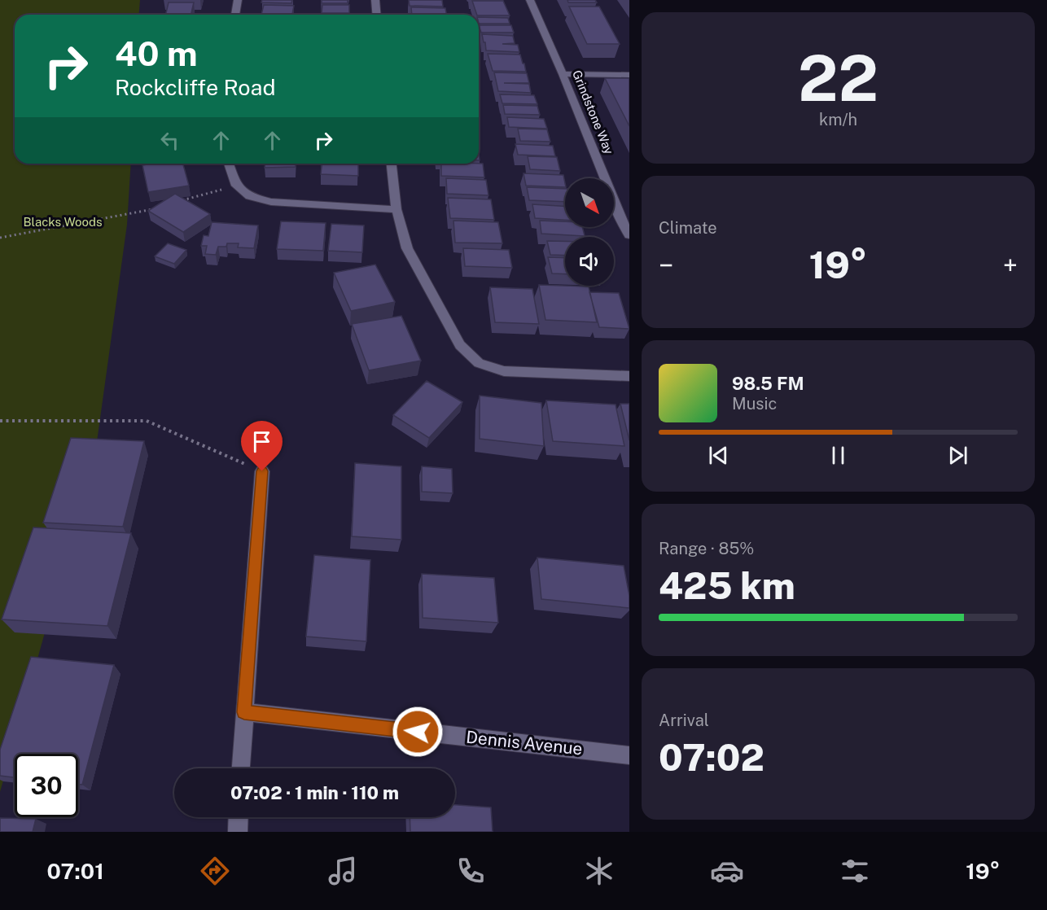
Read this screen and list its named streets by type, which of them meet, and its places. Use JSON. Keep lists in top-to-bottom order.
{
  "streets": {
    "street": ["Grindstone Way", "Dennis Avenue"]
  },
  "parks": ["Blacks Woods"],
  "north": "bottom right",
  "page": {
    "tile": [
      ["22", "km/h"],
      "Climate",
      ["Range · 85%", "425 km"],
      ["Arrival", "07:02"]
    ],
    "turn": ["40 m", "Rockcliffe Road"],
    "heat": ["−", "19°", "+"],
    "song": ["98.5 FM", "Music"],
    "limit": "30",
    "trip": "07:02 · 1 min · 110 m",
    "tabs": ["07:01", "19°"]
  }
}
